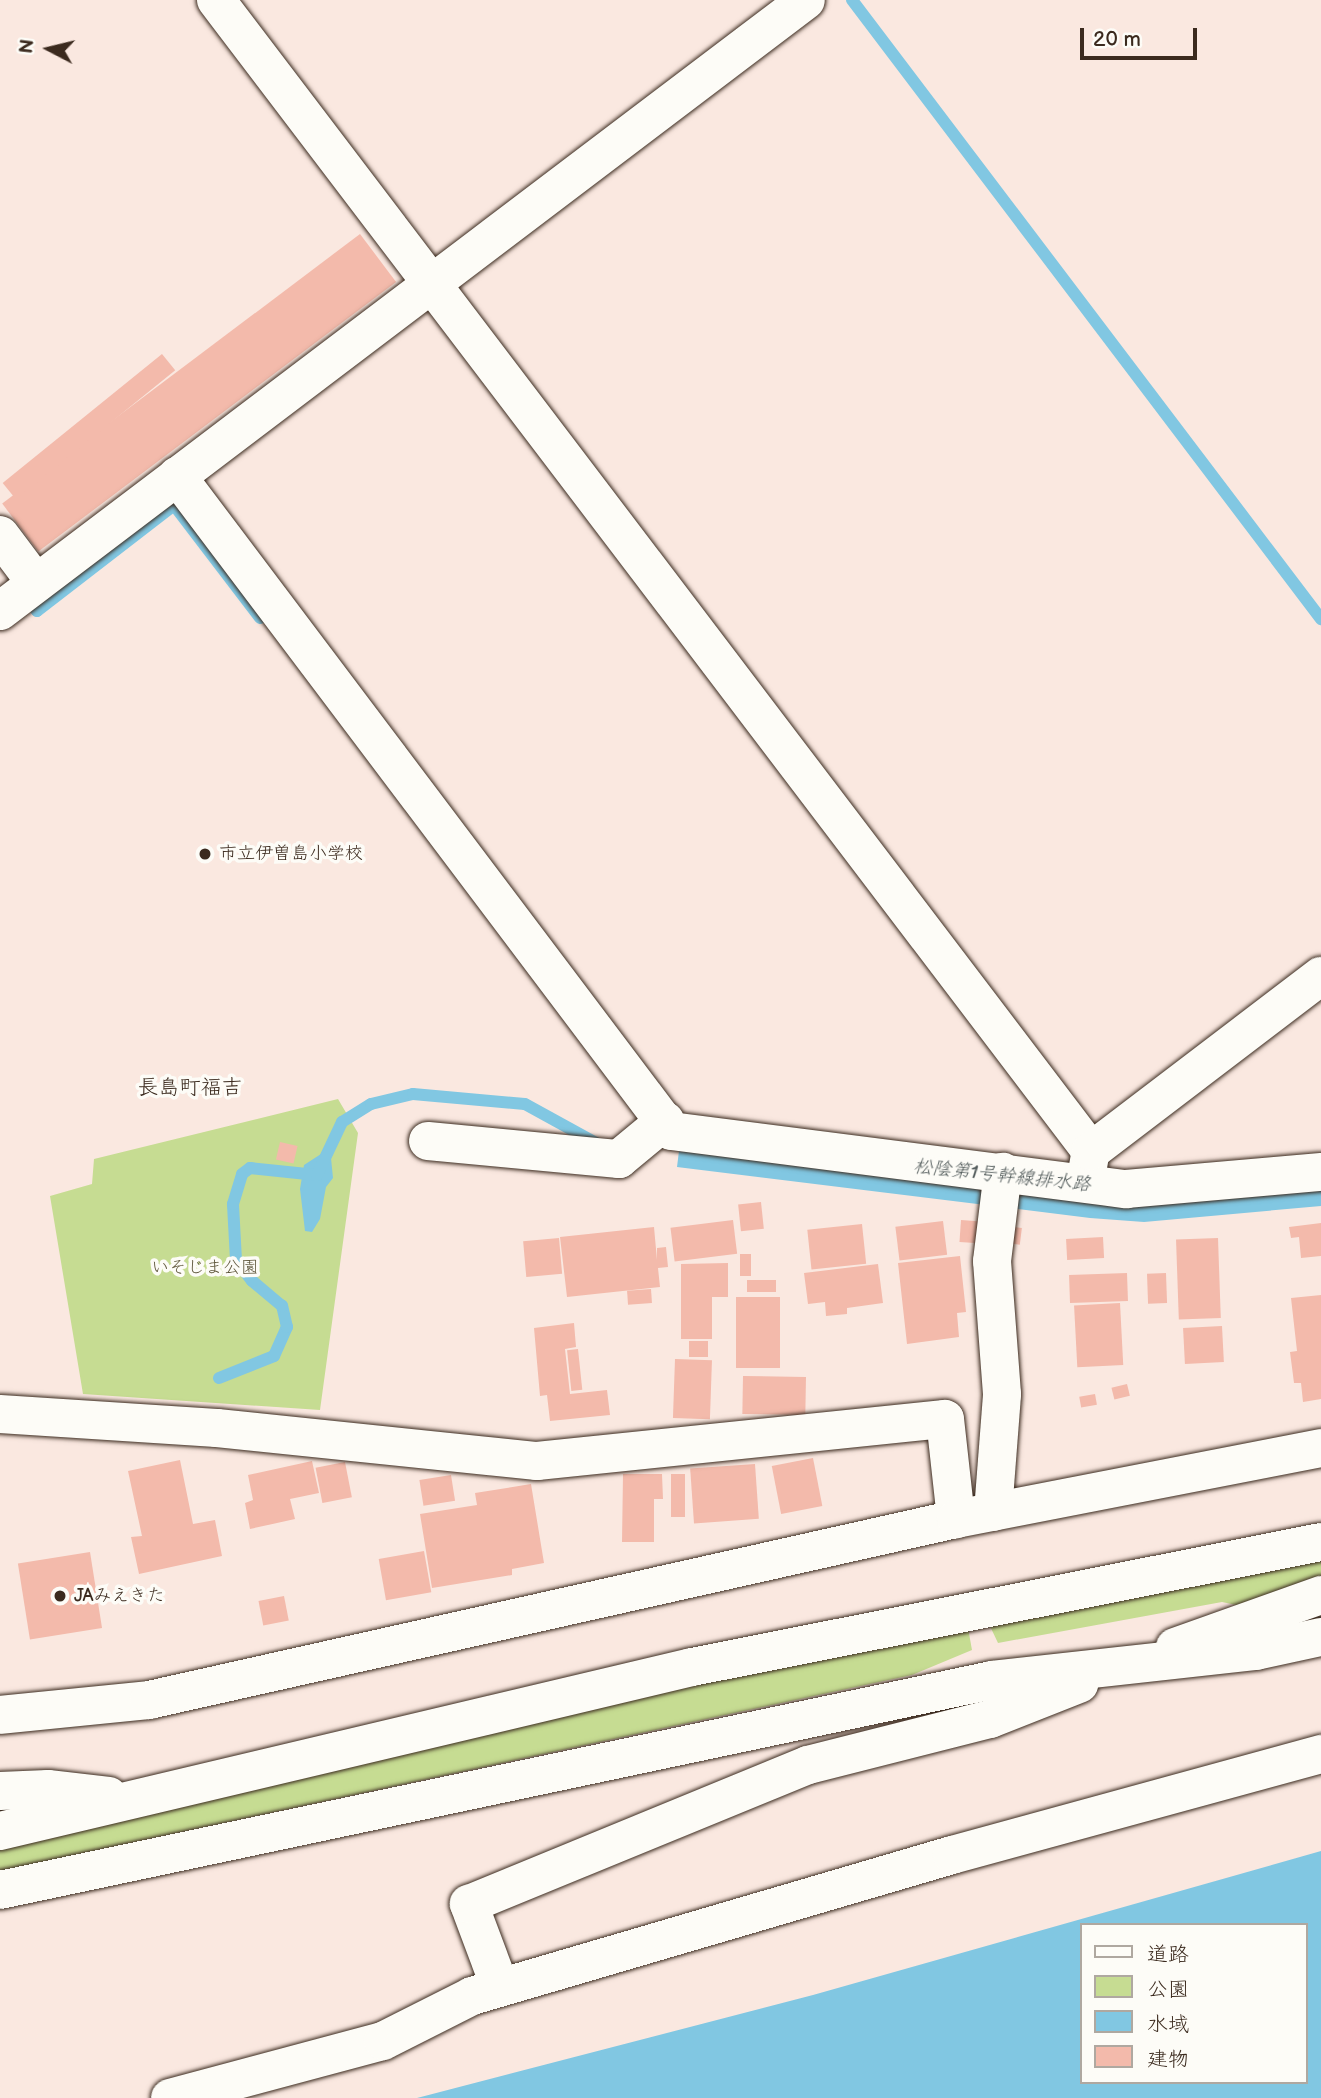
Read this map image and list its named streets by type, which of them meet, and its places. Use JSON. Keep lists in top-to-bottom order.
{
  "districts": ["長島町福吉"],
  "water": ["松陰第1号幹線排水路"],
  "parks": ["いそじま公園"],
  "places": ["市立伊曽島小学校", "JAみえきた"],
  "legend": [
    "道路",
    "公園",
    "水域",
    "建物"
  ],
  "scale_bar": "20 m",
  "north": "left"
}
